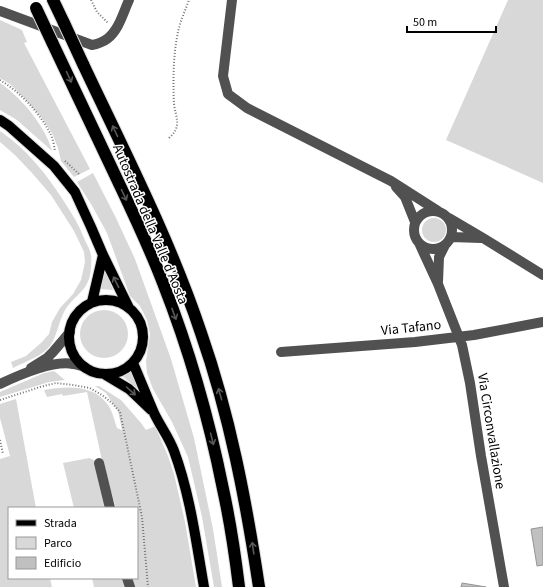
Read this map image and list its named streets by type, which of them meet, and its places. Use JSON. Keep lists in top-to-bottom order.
{
  "streets": {
    "highway": ["Autostrada della Valle d'Aosta"],
    "street": ["Via Tafano", "Via Circonvallazione"]
  },
  "crossings": [
    ["Via Tafano", "Via Circonvallazione"]
  ],
  "legend": ["Strada", "Parco", "Edificio"],
  "scale_bar": "50 m"
}
